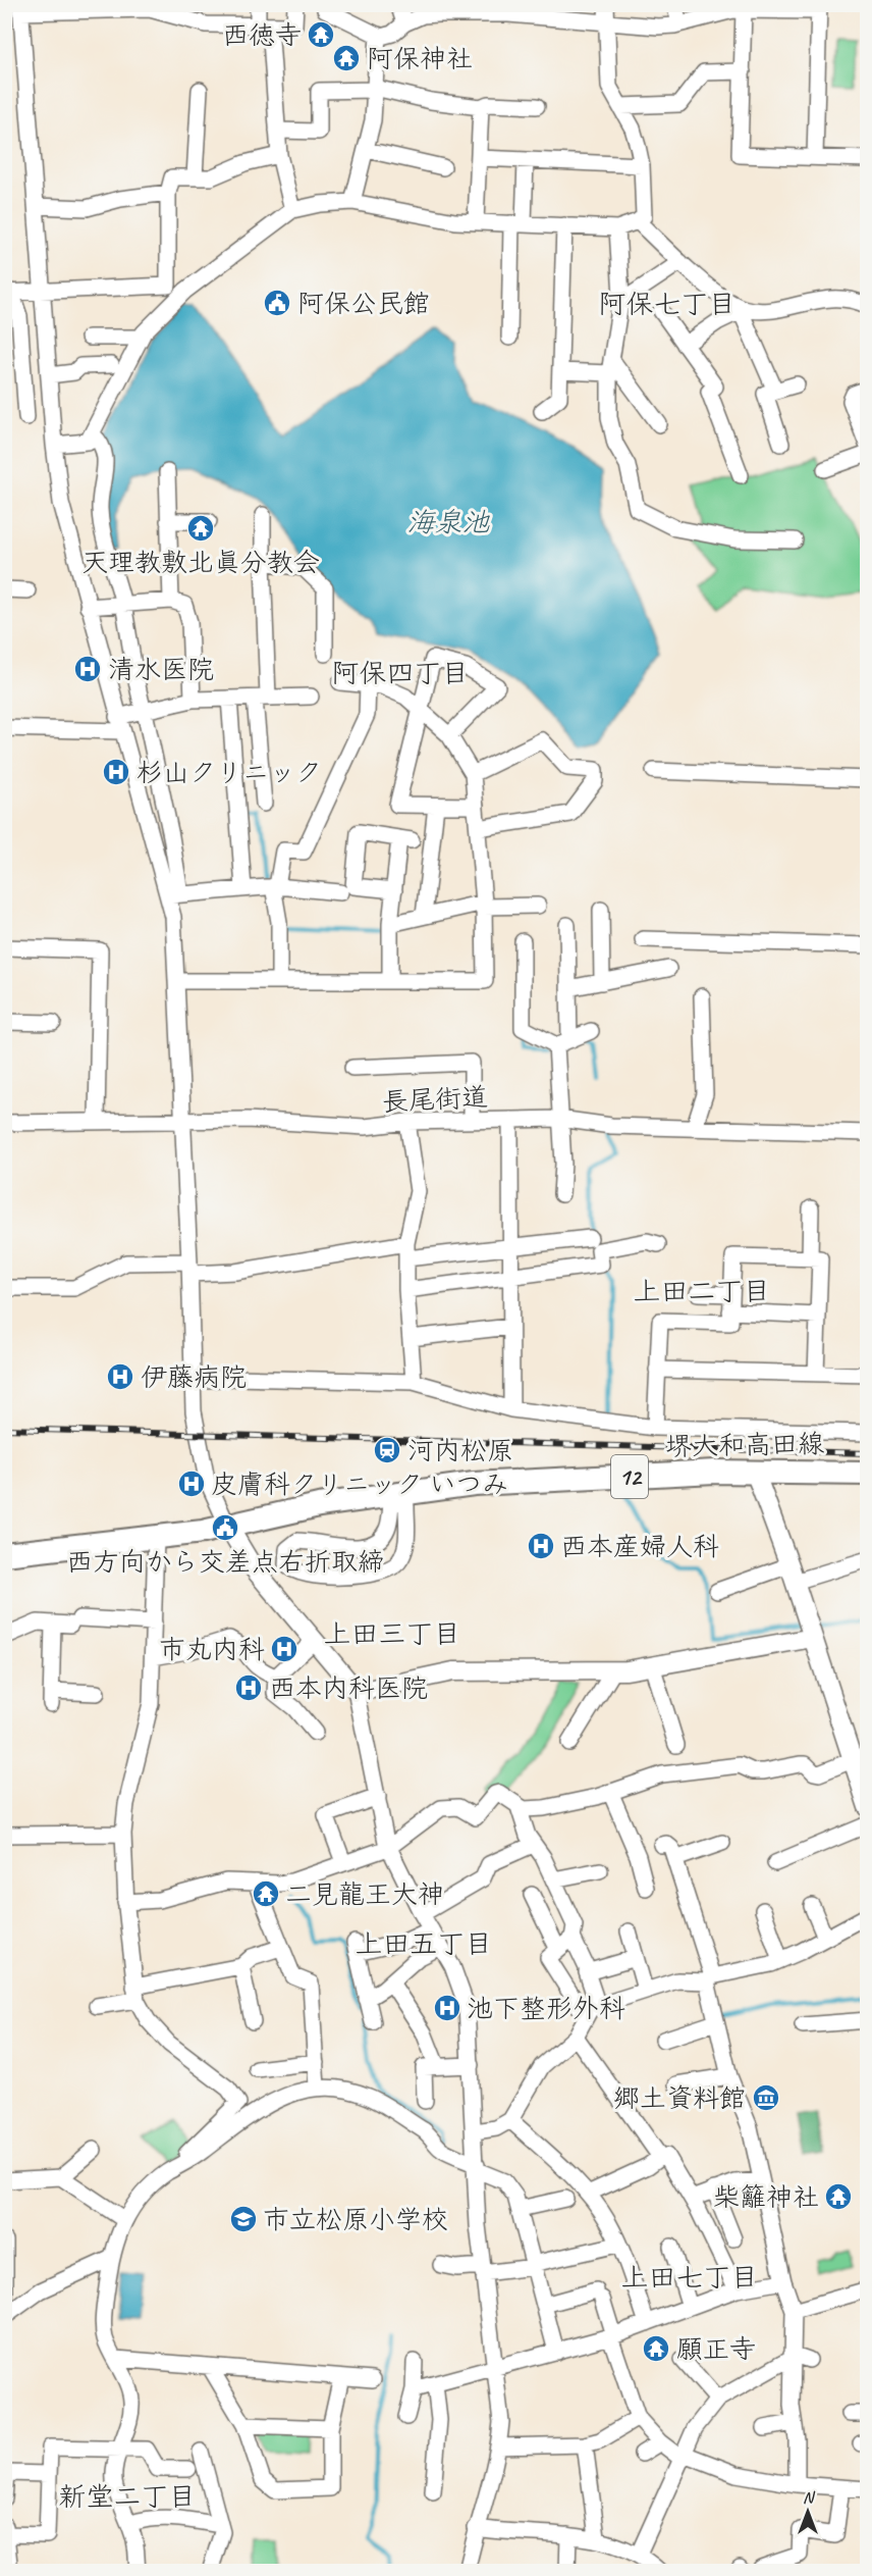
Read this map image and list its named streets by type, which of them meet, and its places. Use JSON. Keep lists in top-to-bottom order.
{
  "streets": {
    "main road": ["堺大和高田線", "12"],
    "street": ["長尾街道"]
  },
  "districts": [
    "阿保七丁目",
    "阿保四丁目",
    "上田二丁目",
    "上田三丁目",
    "上田五丁目",
    "上田七丁目",
    "新堂二丁目"
  ],
  "water": ["海泉池"],
  "places": {
    "temple": [
      "西徳寺",
      "阿保神社",
      "天理教敷北眞分教会",
      "二見龍王大神",
      "柴籬神社",
      "願正寺"
    ],
    "public building": ["阿保公民館", "西方向から交差点右折取締"],
    "hospital": [
      "清水医院",
      "杉山クリニック",
      "伊藤病院",
      "皮膚科クリニック いつみ",
      "西本産婦人科",
      "市丸内科",
      "西本内科医院",
      "池下整形外科"
    ],
    "station": ["河内松原"],
    "museum": ["郷土資料館"],
    "school or university": ["市立松原小学校"]
  },
  "north": "top"
}
